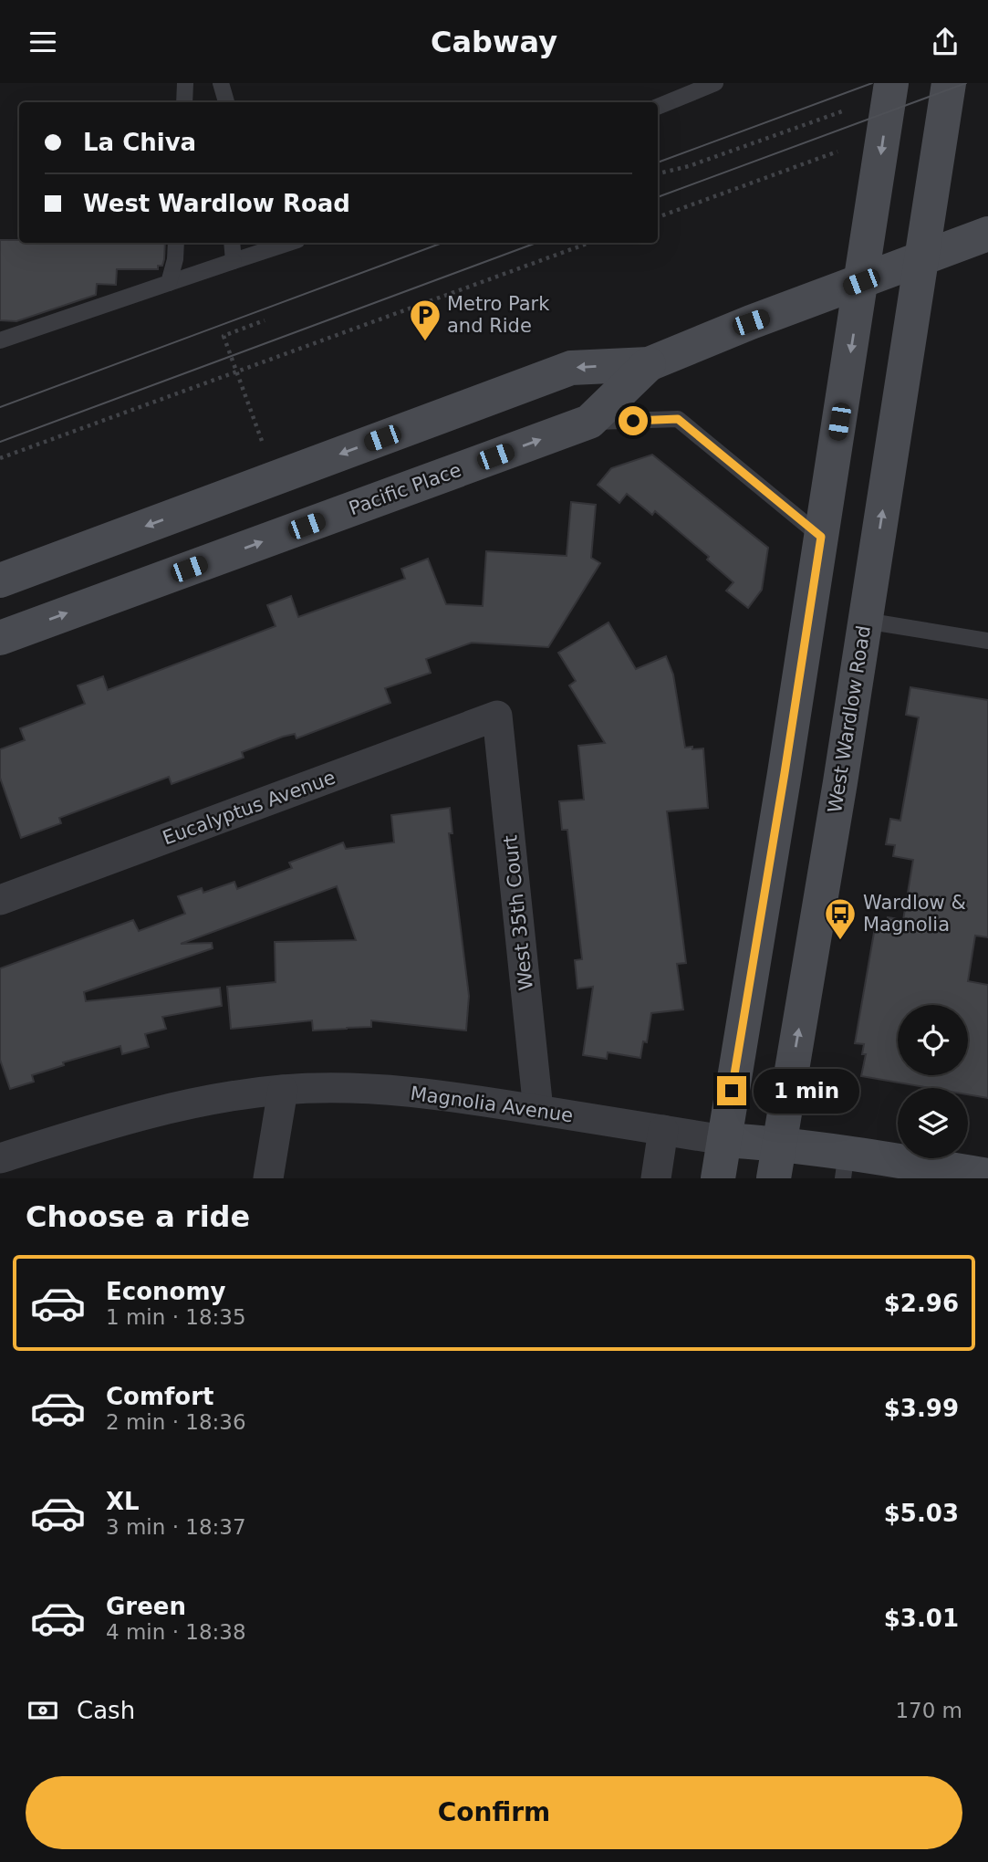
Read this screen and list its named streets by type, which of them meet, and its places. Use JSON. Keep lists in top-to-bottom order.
{
  "streets": {
    "main road": ["Pacific Place", "West Wardlow Road", "Magnolia Avenue"],
    "street": ["Eucalyptus Avenue", "West 35th Court"]
  },
  "crossings": [
    ["Pacific Place", "West Wardlow Road"],
    ["West Wardlow Road", "Magnolia Avenue"],
    ["Eucalyptus Avenue", "West 35th Court"],
    ["West 35th Court", "Magnolia Avenue"]
  ],
  "places": {
    "parking": ["Metro Park and Ride"],
    "bus stop": ["Wardlow & Magnolia"]
  },
  "page": {
    "header": "Cabway",
    "banner": ["La Chiva", "West Wardlow Road"],
    "bubble": "1 min",
    "heading": "Choose a ride",
    "list": [
      {
        "name": "Economy",
        "note": "1 min · 18:35",
        "value": "$2.96"
      },
      {
        "name": "Comfort",
        "note": "2 min · 18:36",
        "value": "$3.99"
      },
      {
        "name": "XL",
        "note": "3 min · 18:37",
        "value": "$5.03"
      },
      {
        "name": "Green",
        "note": "4 min · 18:38",
        "value": "$3.01"
      }
    ],
    "pay": ["Cash", "170 m"],
    "buttons": "Confirm"
  }
}
